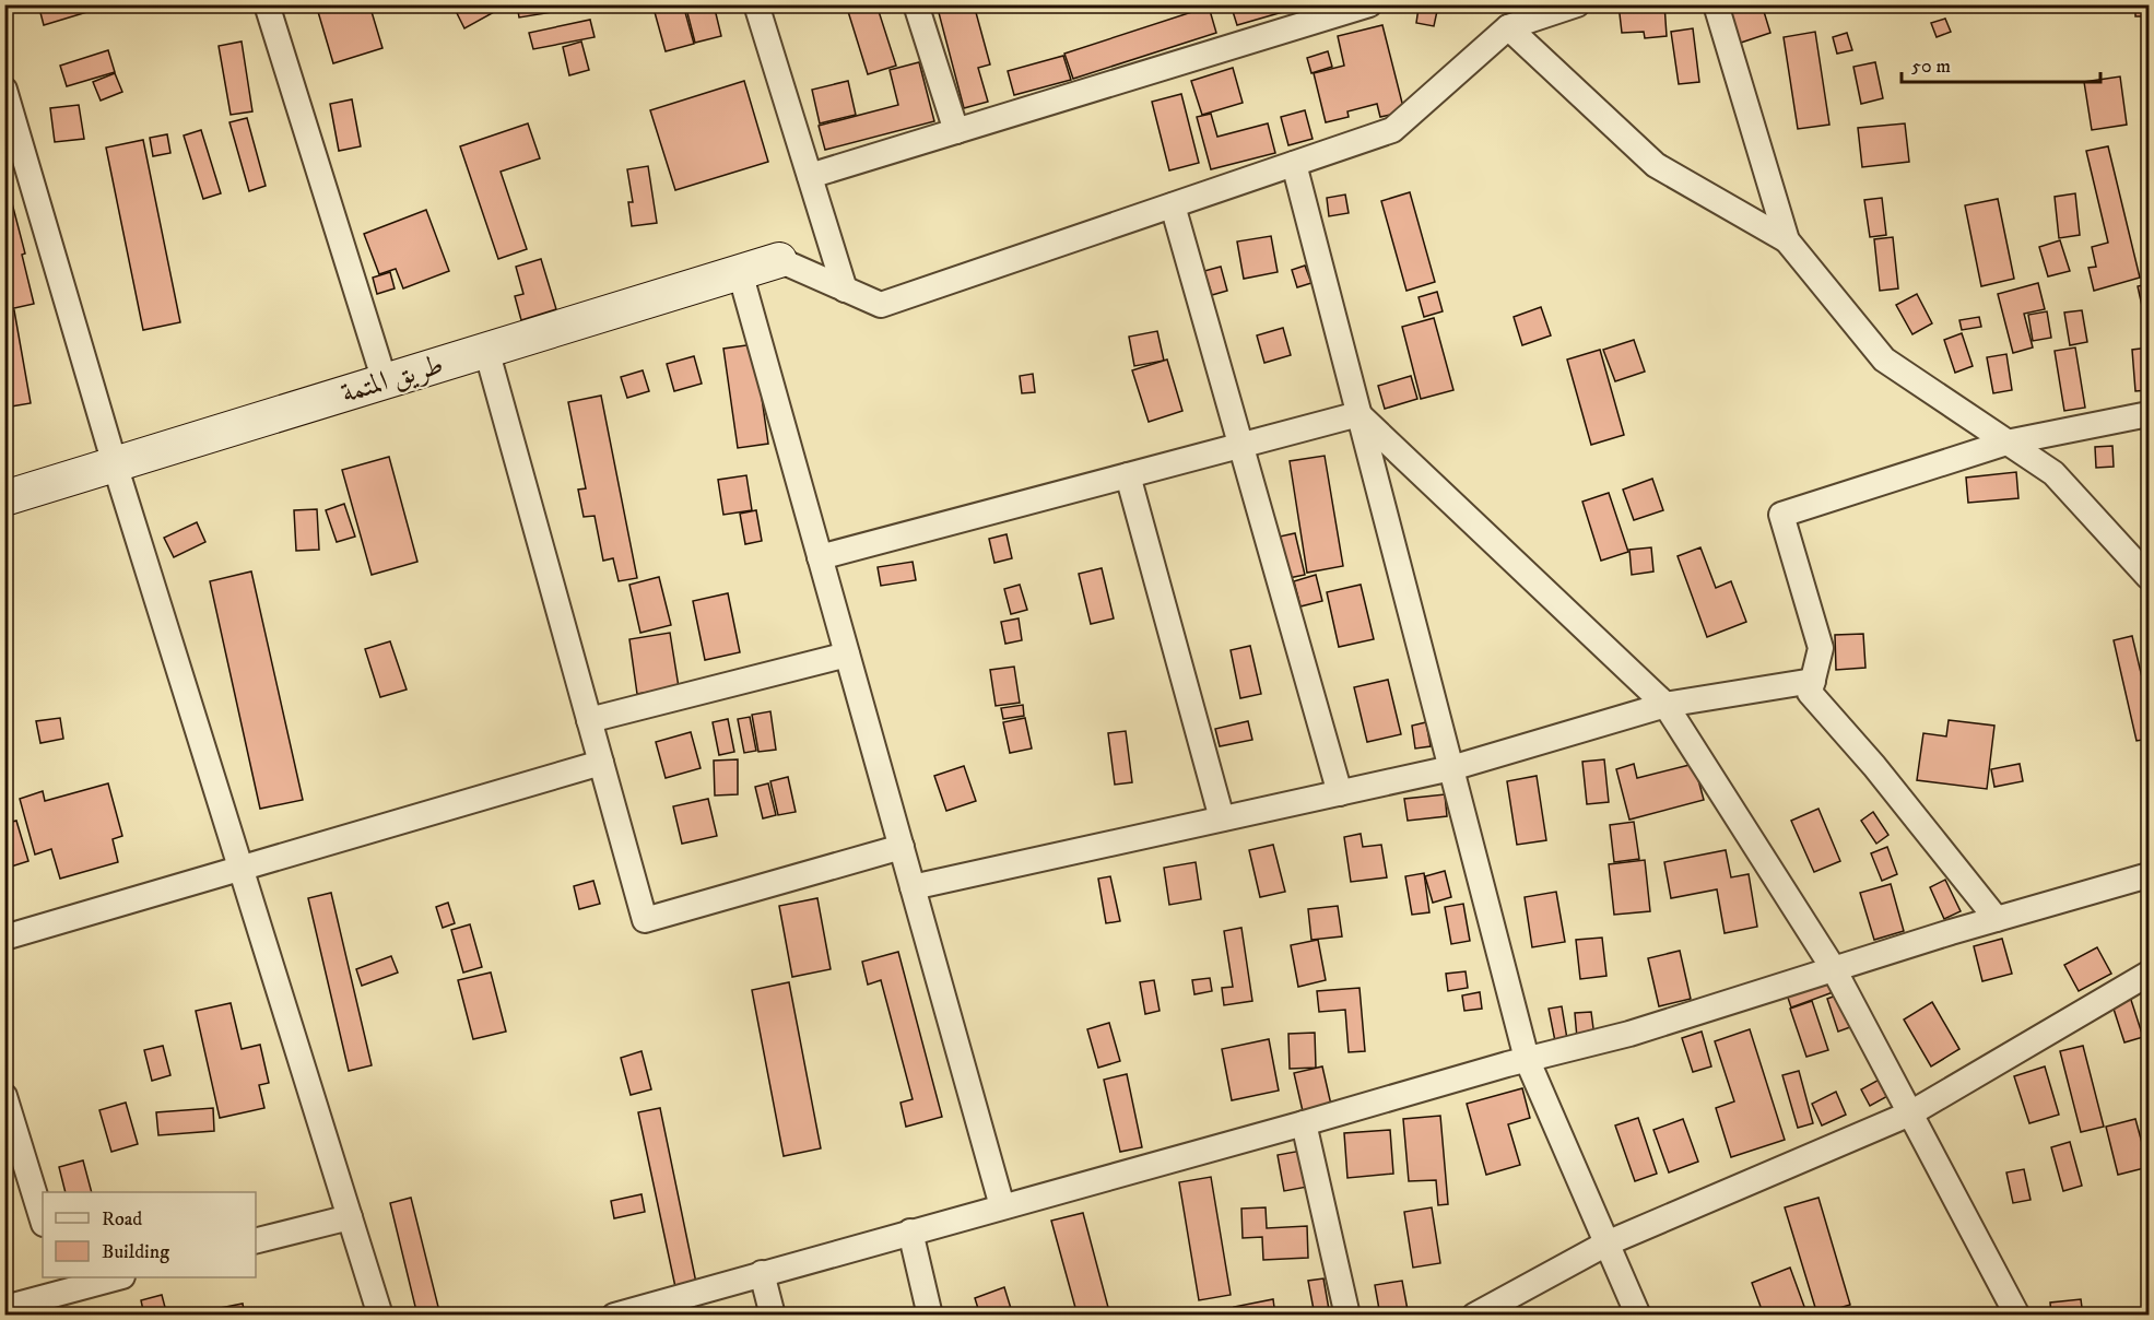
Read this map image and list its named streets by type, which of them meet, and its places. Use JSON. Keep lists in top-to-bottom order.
{
  "streets": {
    "street": ["طريق المتمة"]
  },
  "legend": ["Road", "Building"],
  "scale_bar": "50 m"
}
